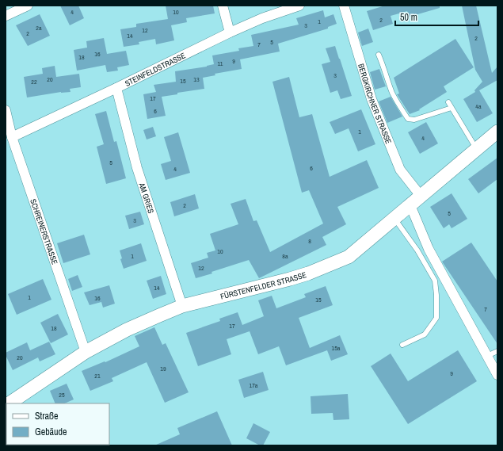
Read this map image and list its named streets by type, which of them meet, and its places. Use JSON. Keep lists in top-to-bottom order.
{
  "streets": {
    "street": [
      "STEINFELDSTRASSE",
      "BERGKIRCHNER STRASSE",
      "AM GRIES",
      "SCHREINERSTRASSE",
      "FÜRSTENFELDER STRASSE"
    ]
  },
  "crossings": [
    ["STEINFELDSTRASSE", "AM GRIES"],
    ["STEINFELDSTRASSE", "SCHREINERSTRASSE"],
    ["BERGKIRCHNER STRASSE", "FÜRSTENFELDER STRASSE"],
    ["AM GRIES", "FÜRSTENFELDER STRASSE"],
    ["SCHREINERSTRASSE", "FÜRSTENFELDER STRASSE"]
  ],
  "house_numbers": [
    "4",
    "10",
    "2",
    "1",
    "3",
    "2a",
    "12",
    "2",
    "14",
    "2",
    "5",
    "7",
    "16",
    "18",
    "9",
    "11",
    "3",
    "20",
    "13",
    "15",
    "22",
    "17",
    "4a",
    "6",
    "1",
    "4",
    "5",
    "6",
    "4",
    "2",
    "5",
    "3",
    "8",
    "10",
    "1",
    "8a",
    "12",
    "14",
    "1",
    "16",
    "15",
    "7",
    "17",
    "18",
    "15a",
    "20",
    "19",
    "9",
    "21",
    "17a",
    "25"
  ],
  "legend": ["Straße", "Gebäude"],
  "scale_bar": "50 m"
}
